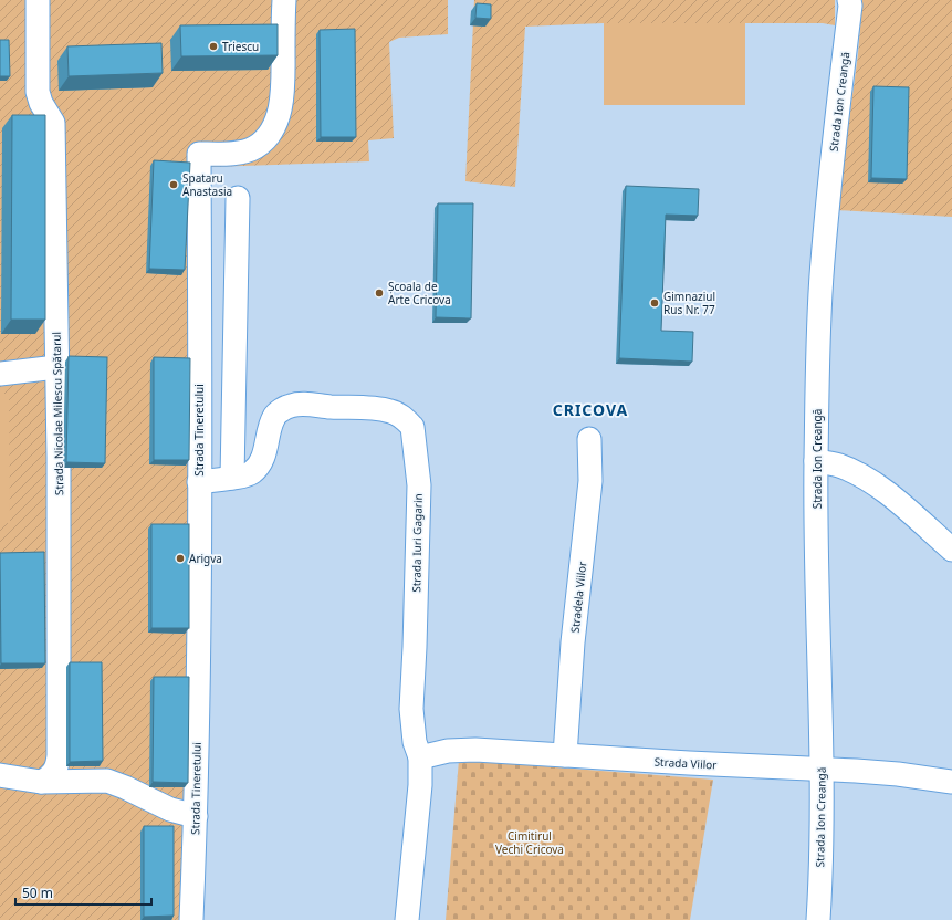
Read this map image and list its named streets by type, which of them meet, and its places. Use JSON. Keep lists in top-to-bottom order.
{
  "streets": {
    "street": [
      "Strada Ion Creangă",
      "Strada Nicolae Milescu Spătarul",
      "Strada Tineretului",
      "Strada Iuri Gagarin",
      "Stradela Viilor",
      "Strada Viilor"
    ]
  },
  "crossings": [
    ["Strada Ion Creangă", "Strada Viilor"],
    ["Strada Tineretului", "Strada Iuri Gagarin"],
    ["Strada Iuri Gagarin", "Strada Viilor"],
    ["Stradela Viilor", "Strada Viilor"]
  ],
  "districts": ["CRICOVA"],
  "parks": ["Cimitirul Vechi Cricova"],
  "places": [
    "Triescu",
    "Spataru Anastasia",
    "Școala de Arte Cricova",
    "Gimnaziul Rus Nr. 77",
    "Arigva"
  ],
  "scale_bar": "50 m"
}
